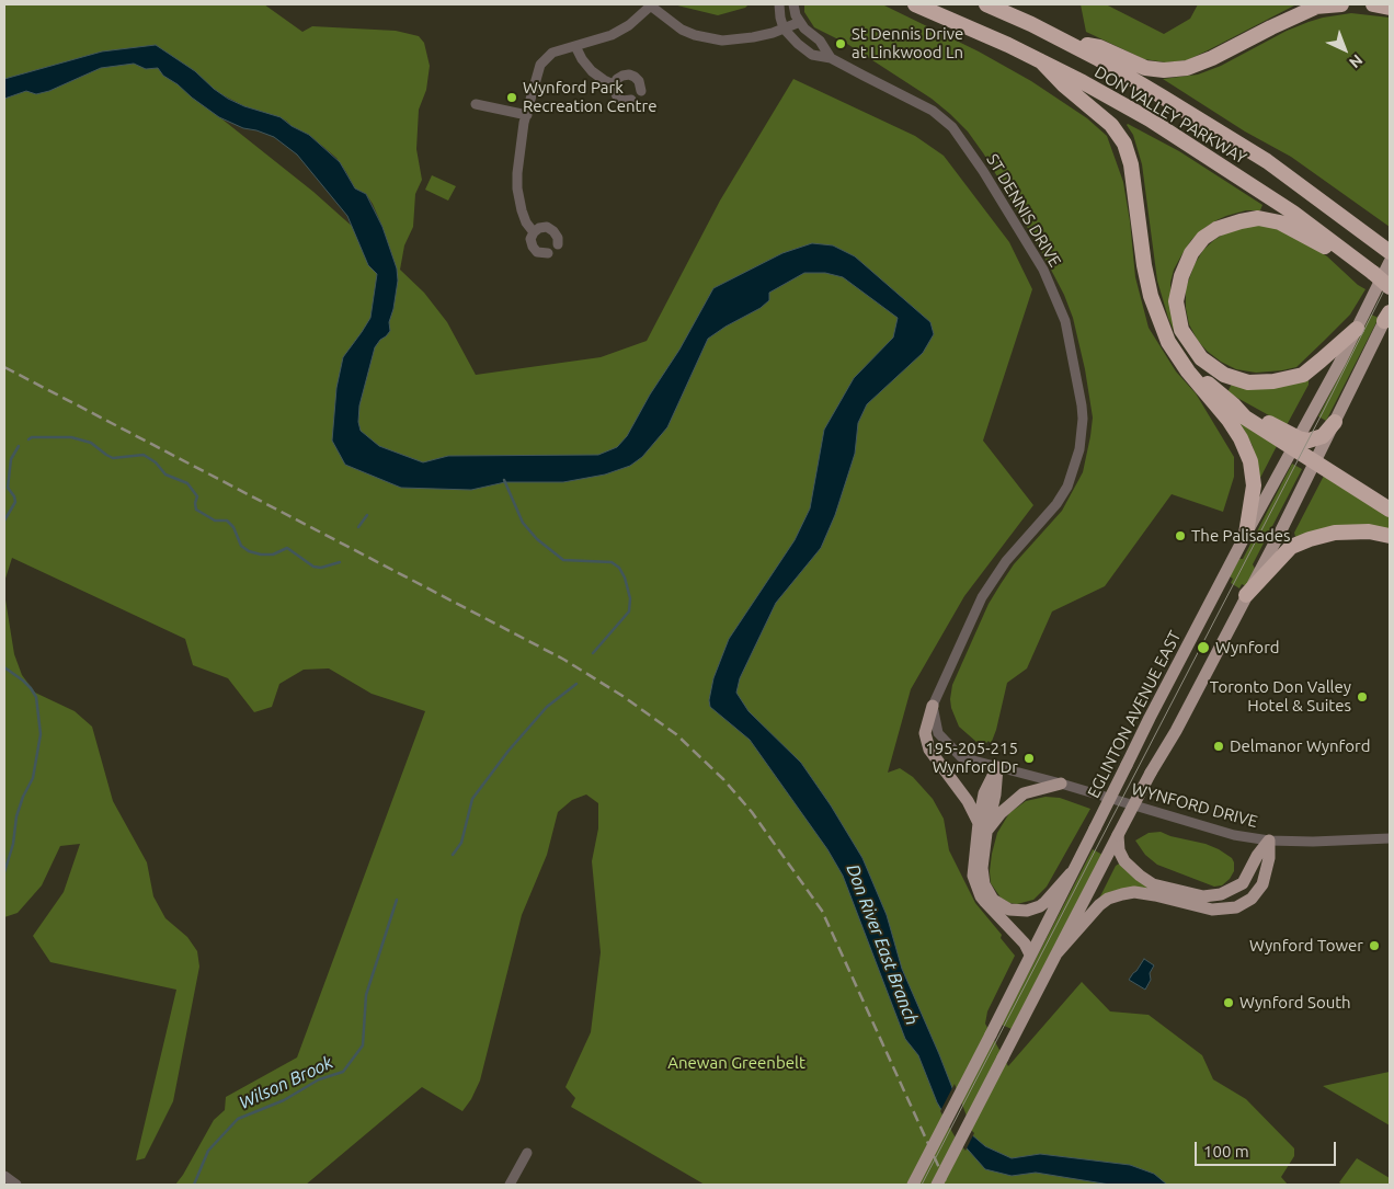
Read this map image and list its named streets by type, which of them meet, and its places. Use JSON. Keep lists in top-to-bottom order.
{
  "streets": {
    "highway": ["DON VALLEY PARKWAY"],
    "main road": ["EGLINTON AVENUE EAST"],
    "street": ["ST DENNIS DRIVE", "WYNFORD DRIVE"]
  },
  "crossings": [
    ["DON VALLEY PARKWAY", "EGLINTON AVENUE EAST"]
  ],
  "water": ["Don River East Branch", "Wilson Brook"],
  "parks": ["Anewan Greenbelt"],
  "places": [
    "St Dennis Drive at Linkwood Ln",
    "Wynford Park Recreation Centre",
    "The Palisades",
    "Wynford",
    "Toronto Don Valley Hotel & Suites",
    "Delmanor Wynford",
    "195-205-215 Wynford Dr",
    "Wynford Tower",
    "Wynford South"
  ],
  "scale_bar": "100 m",
  "north": "bottom right"
}
